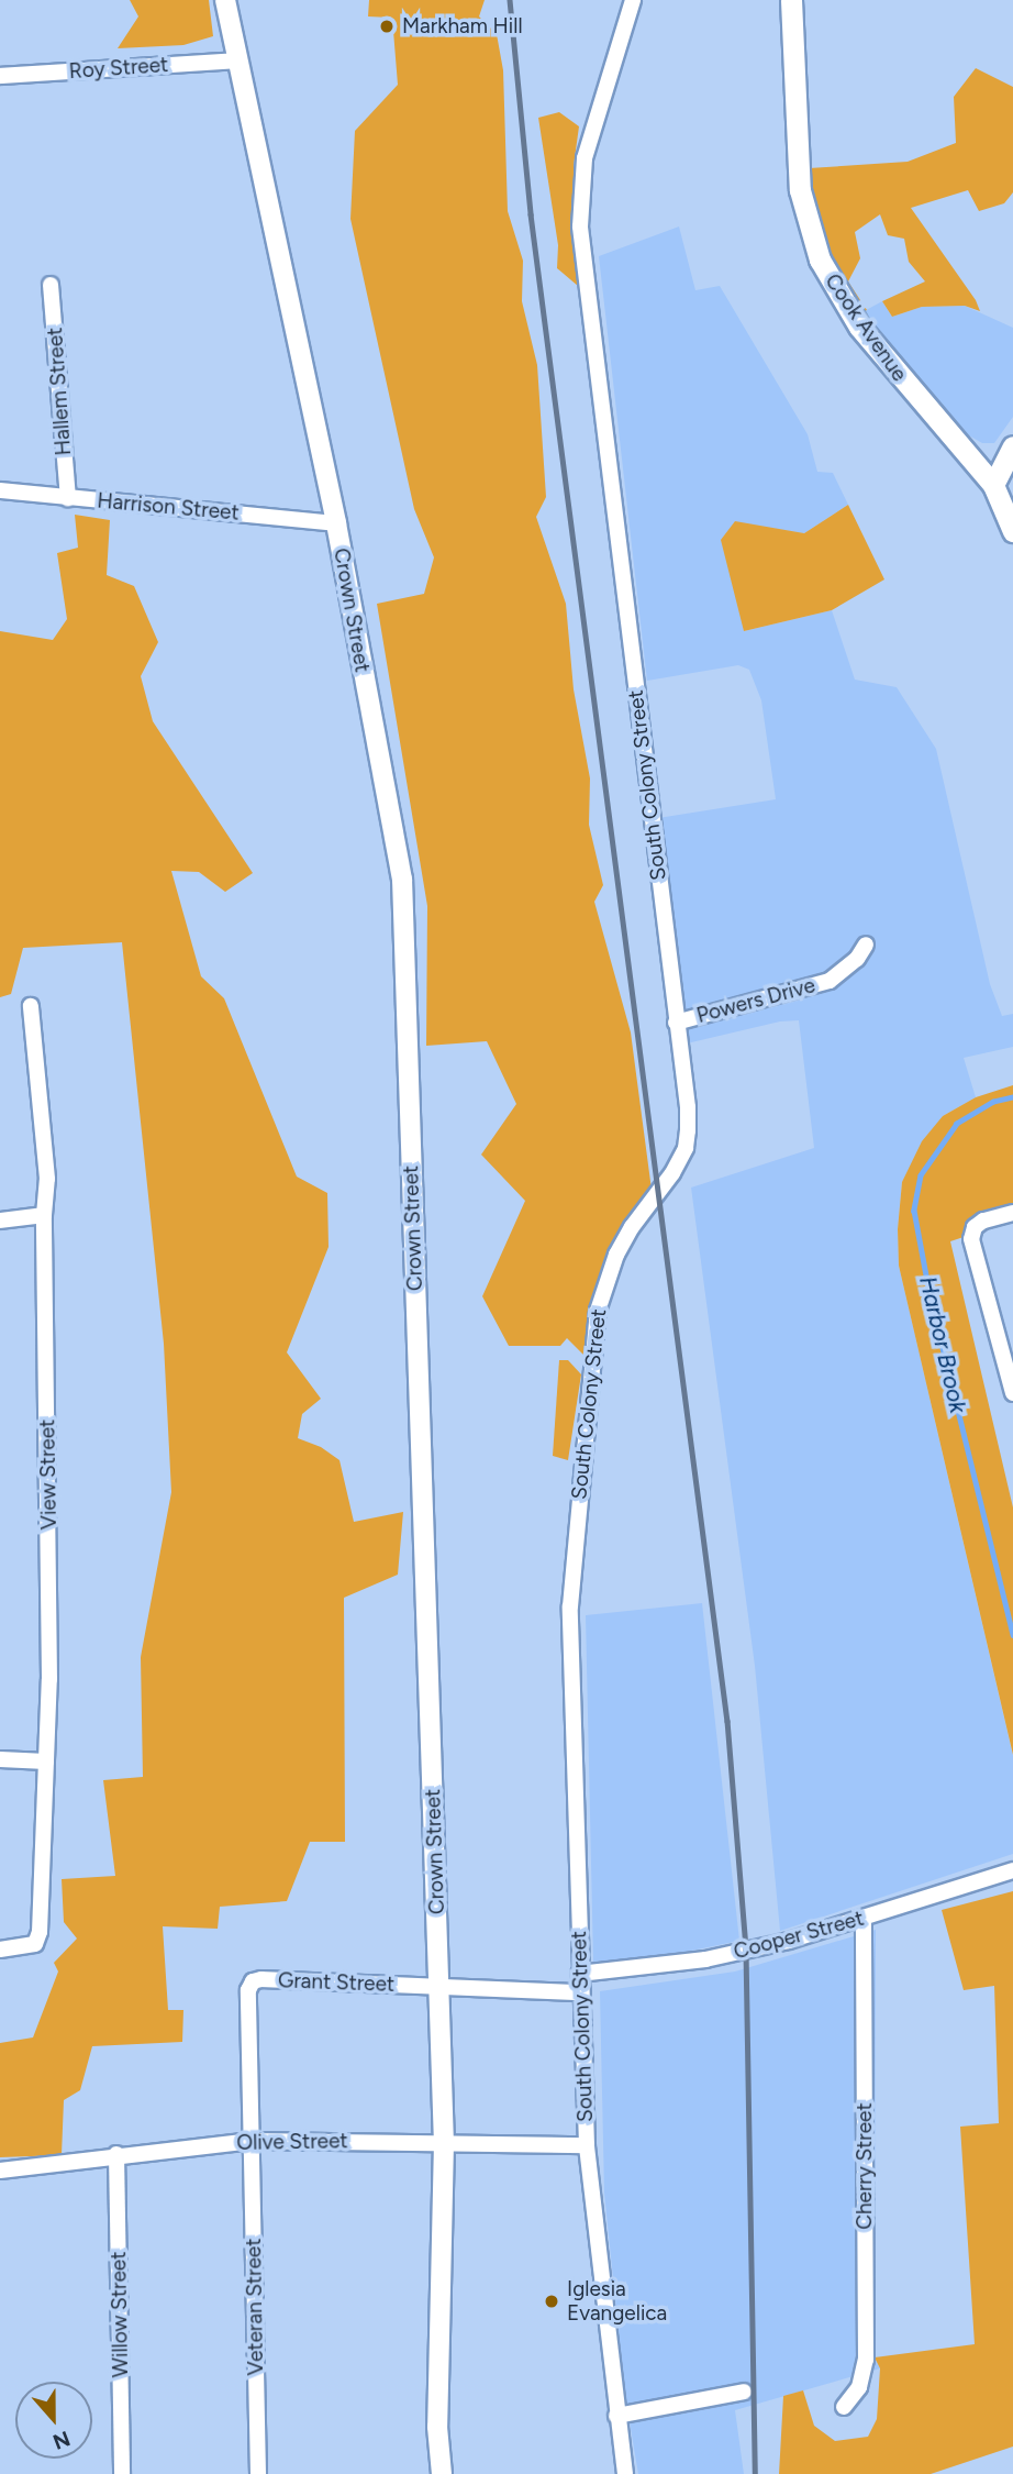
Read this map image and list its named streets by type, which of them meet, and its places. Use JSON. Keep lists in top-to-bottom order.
{
  "streets": {
    "main road": ["Cook Avenue"],
    "street": [
      "Roy Street",
      "Hallem Street",
      "Harrison Street",
      "Crown Street",
      "South Colony Street",
      "Powers Drive",
      "View Street",
      "Cooper Street",
      "Grant Street",
      "Olive Street",
      "Cherry Street",
      "Veteran Street",
      "Willow Street"
    ]
  },
  "crossings": [
    ["Roy Street", "Crown Street"],
    ["Hallem Street", "Harrison Street"],
    ["Harrison Street", "Crown Street"],
    ["Crown Street", "Grant Street"],
    ["Crown Street", "Olive Street"],
    ["South Colony Street", "Powers Drive"],
    ["South Colony Street", "Cooper Street"],
    ["South Colony Street", "Grant Street"],
    ["South Colony Street", "Olive Street"],
    ["Cooper Street", "Cherry Street"],
    ["Grant Street", "Olive Street"],
    ["Grant Street", "Veteran Street"],
    ["Olive Street", "Veteran Street"],
    ["Olive Street", "Willow Street"]
  ],
  "water": ["Harbor Brook"],
  "places": ["Markham Hill", "Iglesia Evangelica"],
  "north": "bottom"
}
